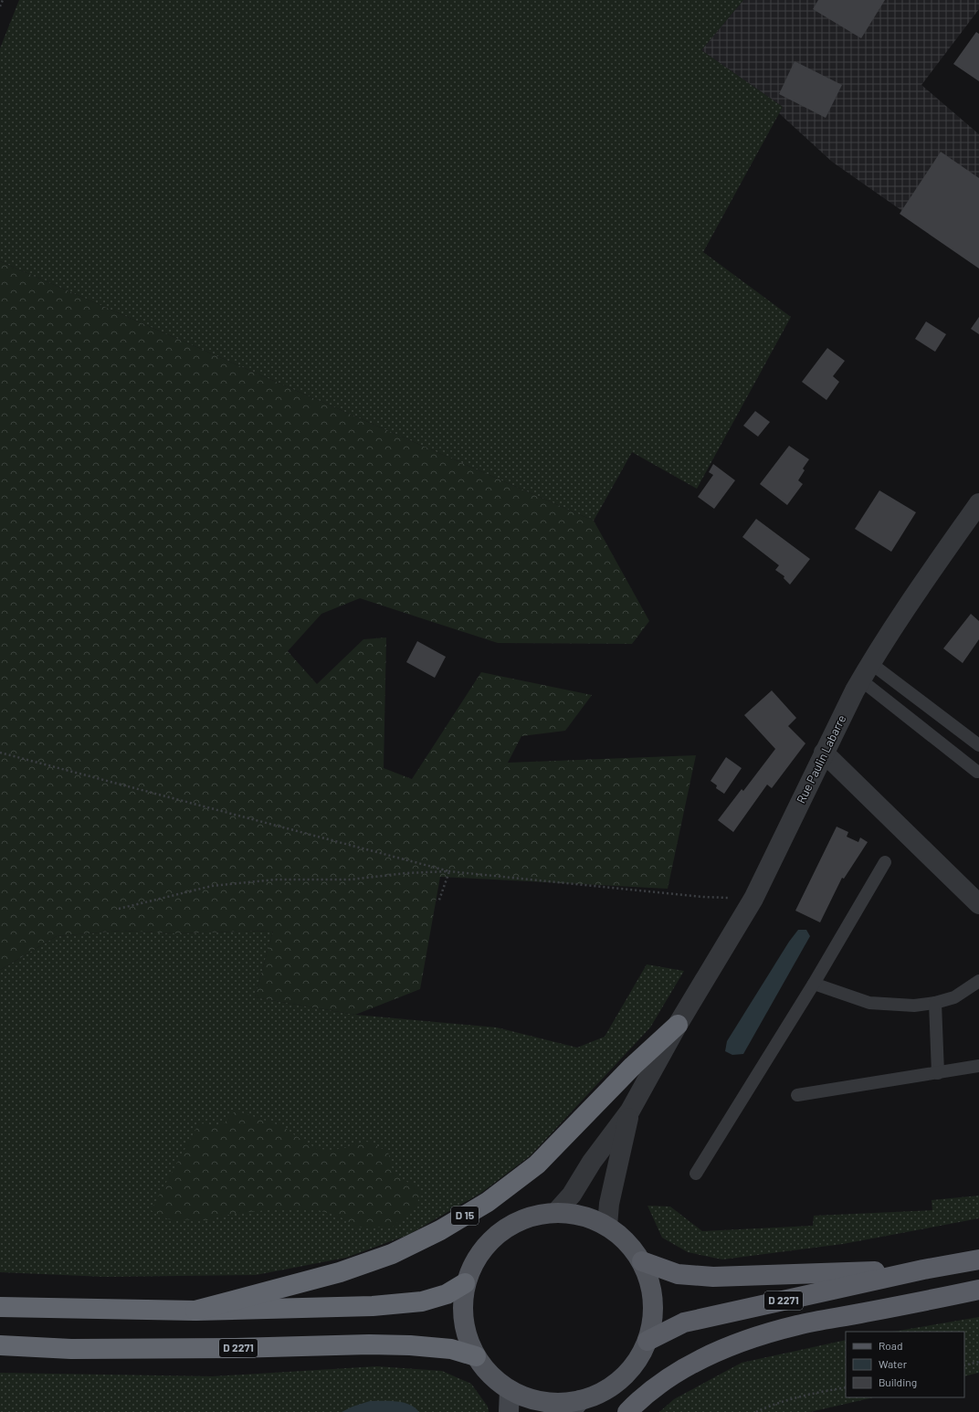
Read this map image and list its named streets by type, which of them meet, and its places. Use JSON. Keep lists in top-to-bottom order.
{
  "streets": {
    "highway": ["D 15", "D 2271"],
    "street": ["Rue Paulin Labarre"]
  },
  "crossings": [
    ["Rue Paulin Labarre", "D 15"]
  ],
  "legend": ["Road", "Water", "Building"]
}
